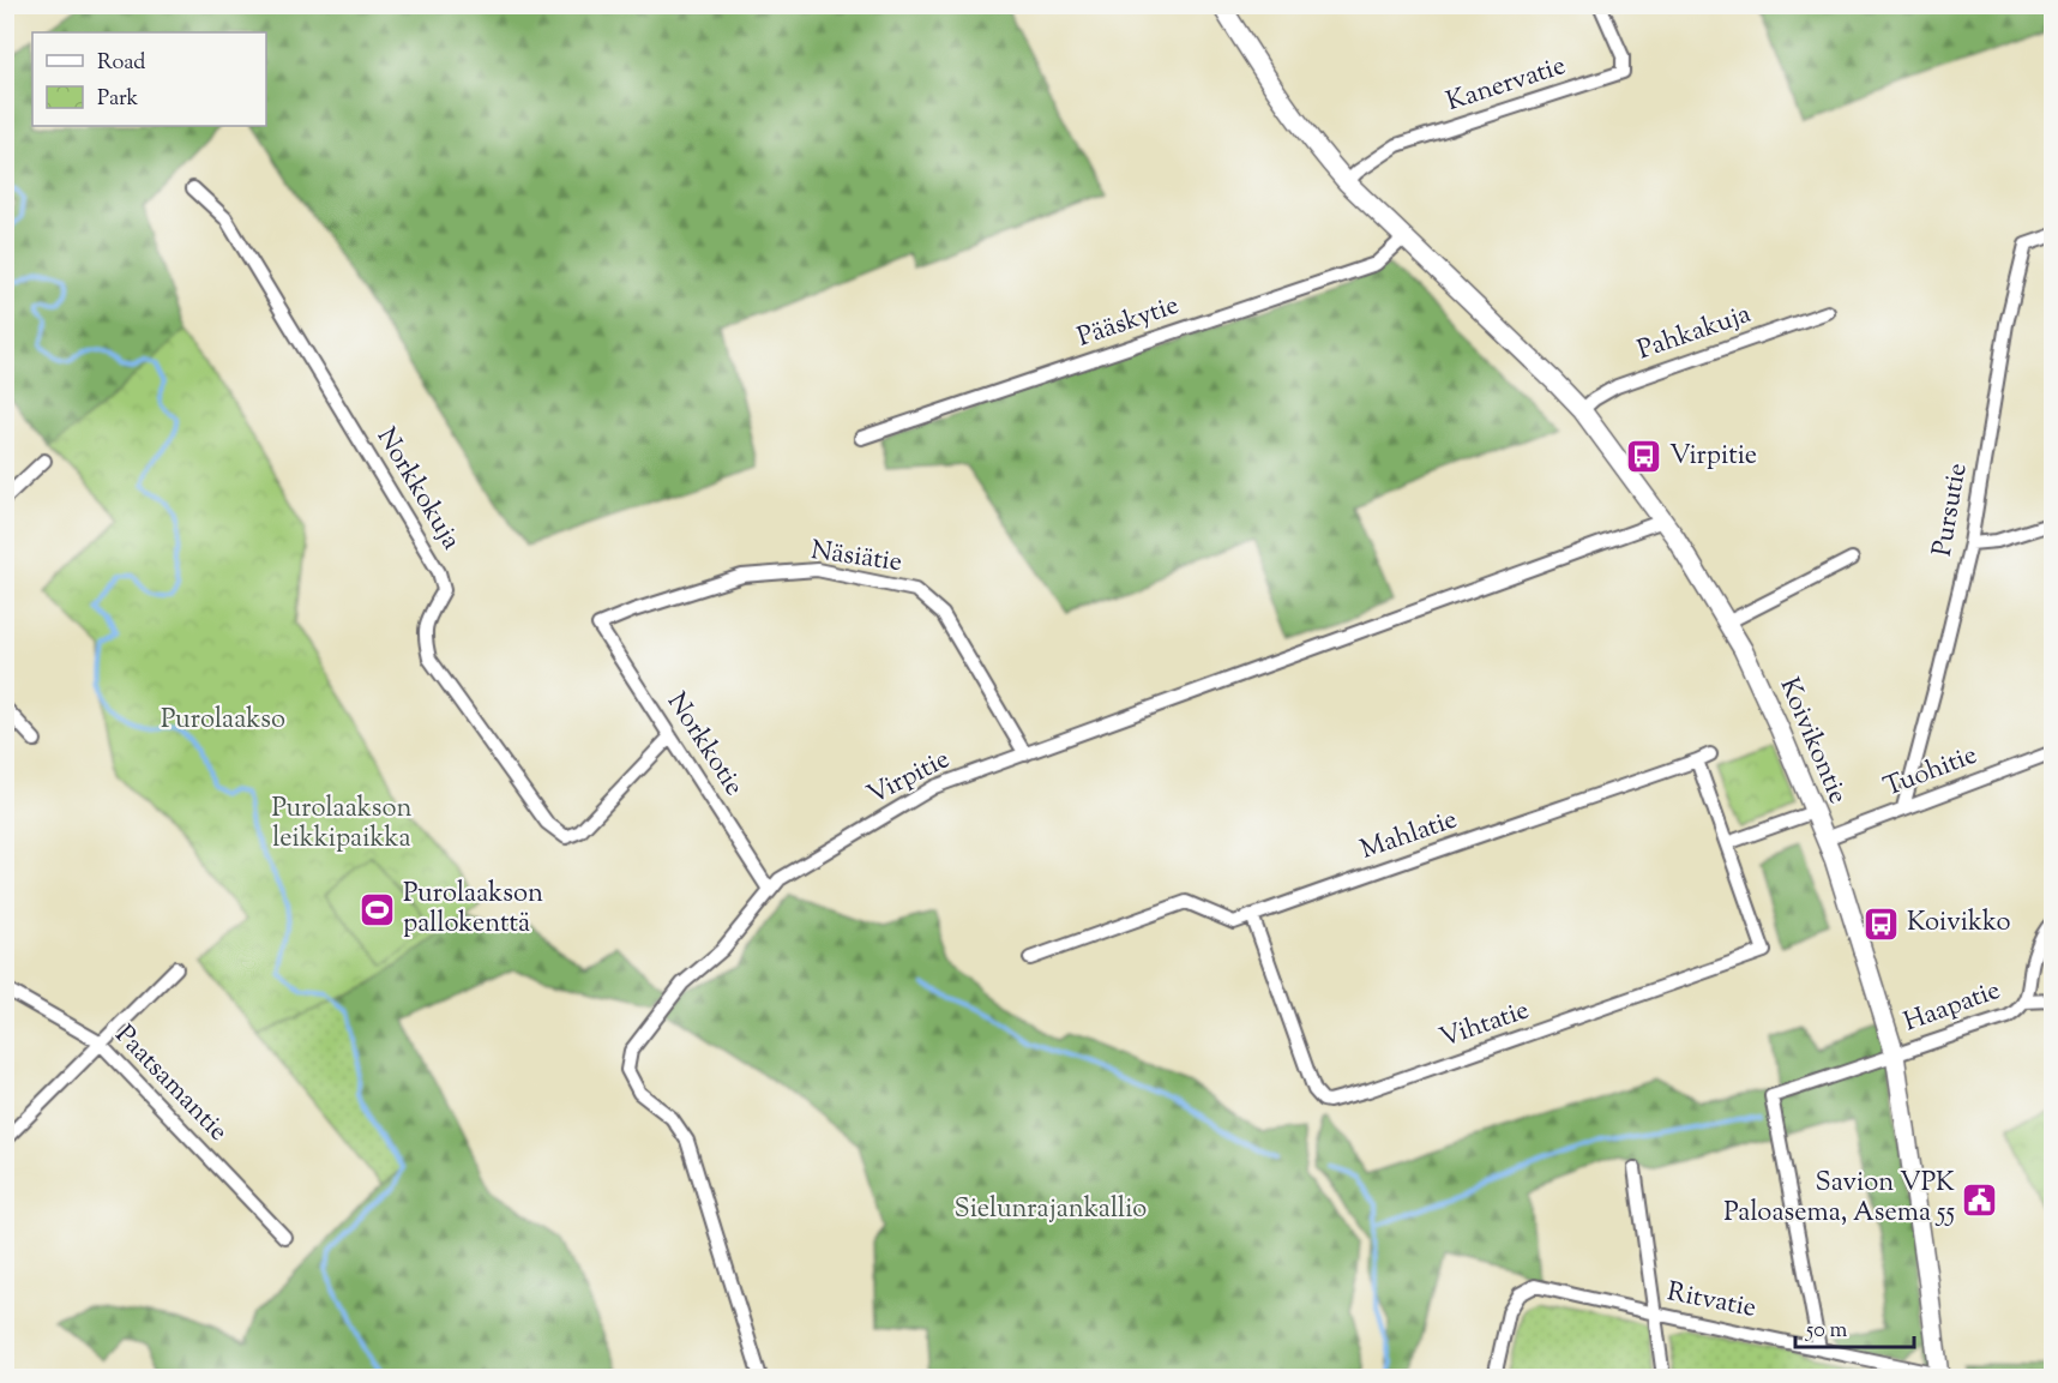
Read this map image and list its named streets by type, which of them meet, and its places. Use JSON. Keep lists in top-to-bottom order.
{
  "streets": {
    "main road": ["Koivikontie"],
    "street": [
      "Kanervatie",
      "Pääskytie",
      "Pahkakuja",
      "Norkkokuja",
      "Pursutie",
      "Näsiätie",
      "Norkkotie",
      "Tuohitie",
      "Virpitie",
      "Mahlatie",
      "Haapatie",
      "Vihtatie",
      "Paatsamantie",
      "Ritvatie"
    ]
  },
  "crossings": [
    ["Kanervatie", "Koivikontie"],
    ["Pääskytie", "Koivikontie"],
    ["Pahkakuja", "Koivikontie"],
    ["Norkkokuja", "Norkkotie"],
    ["Pursutie", "Tuohitie"],
    ["Näsiätie", "Norkkotie"],
    ["Näsiätie", "Virpitie"],
    ["Koivikontie", "Tuohitie"],
    ["Koivikontie", "Virpitie"],
    ["Koivikontie", "Haapatie"],
    ["Koivikontie", "Ritvatie"],
    ["Norkkotie", "Virpitie"],
    ["Mahlatie", "Vihtatie"],
    ["Haapatie", "Ritvatie"]
  ],
  "parks": ["Purolaakso", "Purolaakson leikkipaikka", "Sielunrajankallio"],
  "places": {
    "bus stop": ["Virpitie", "Koivikko"],
    "sports": ["Purolaakson pallokenttä"],
    "public building": ["Savion VPK Paloasema, Asema 55"]
  },
  "legend": ["Road", "Park"],
  "scale_bar": "50 m"
}
